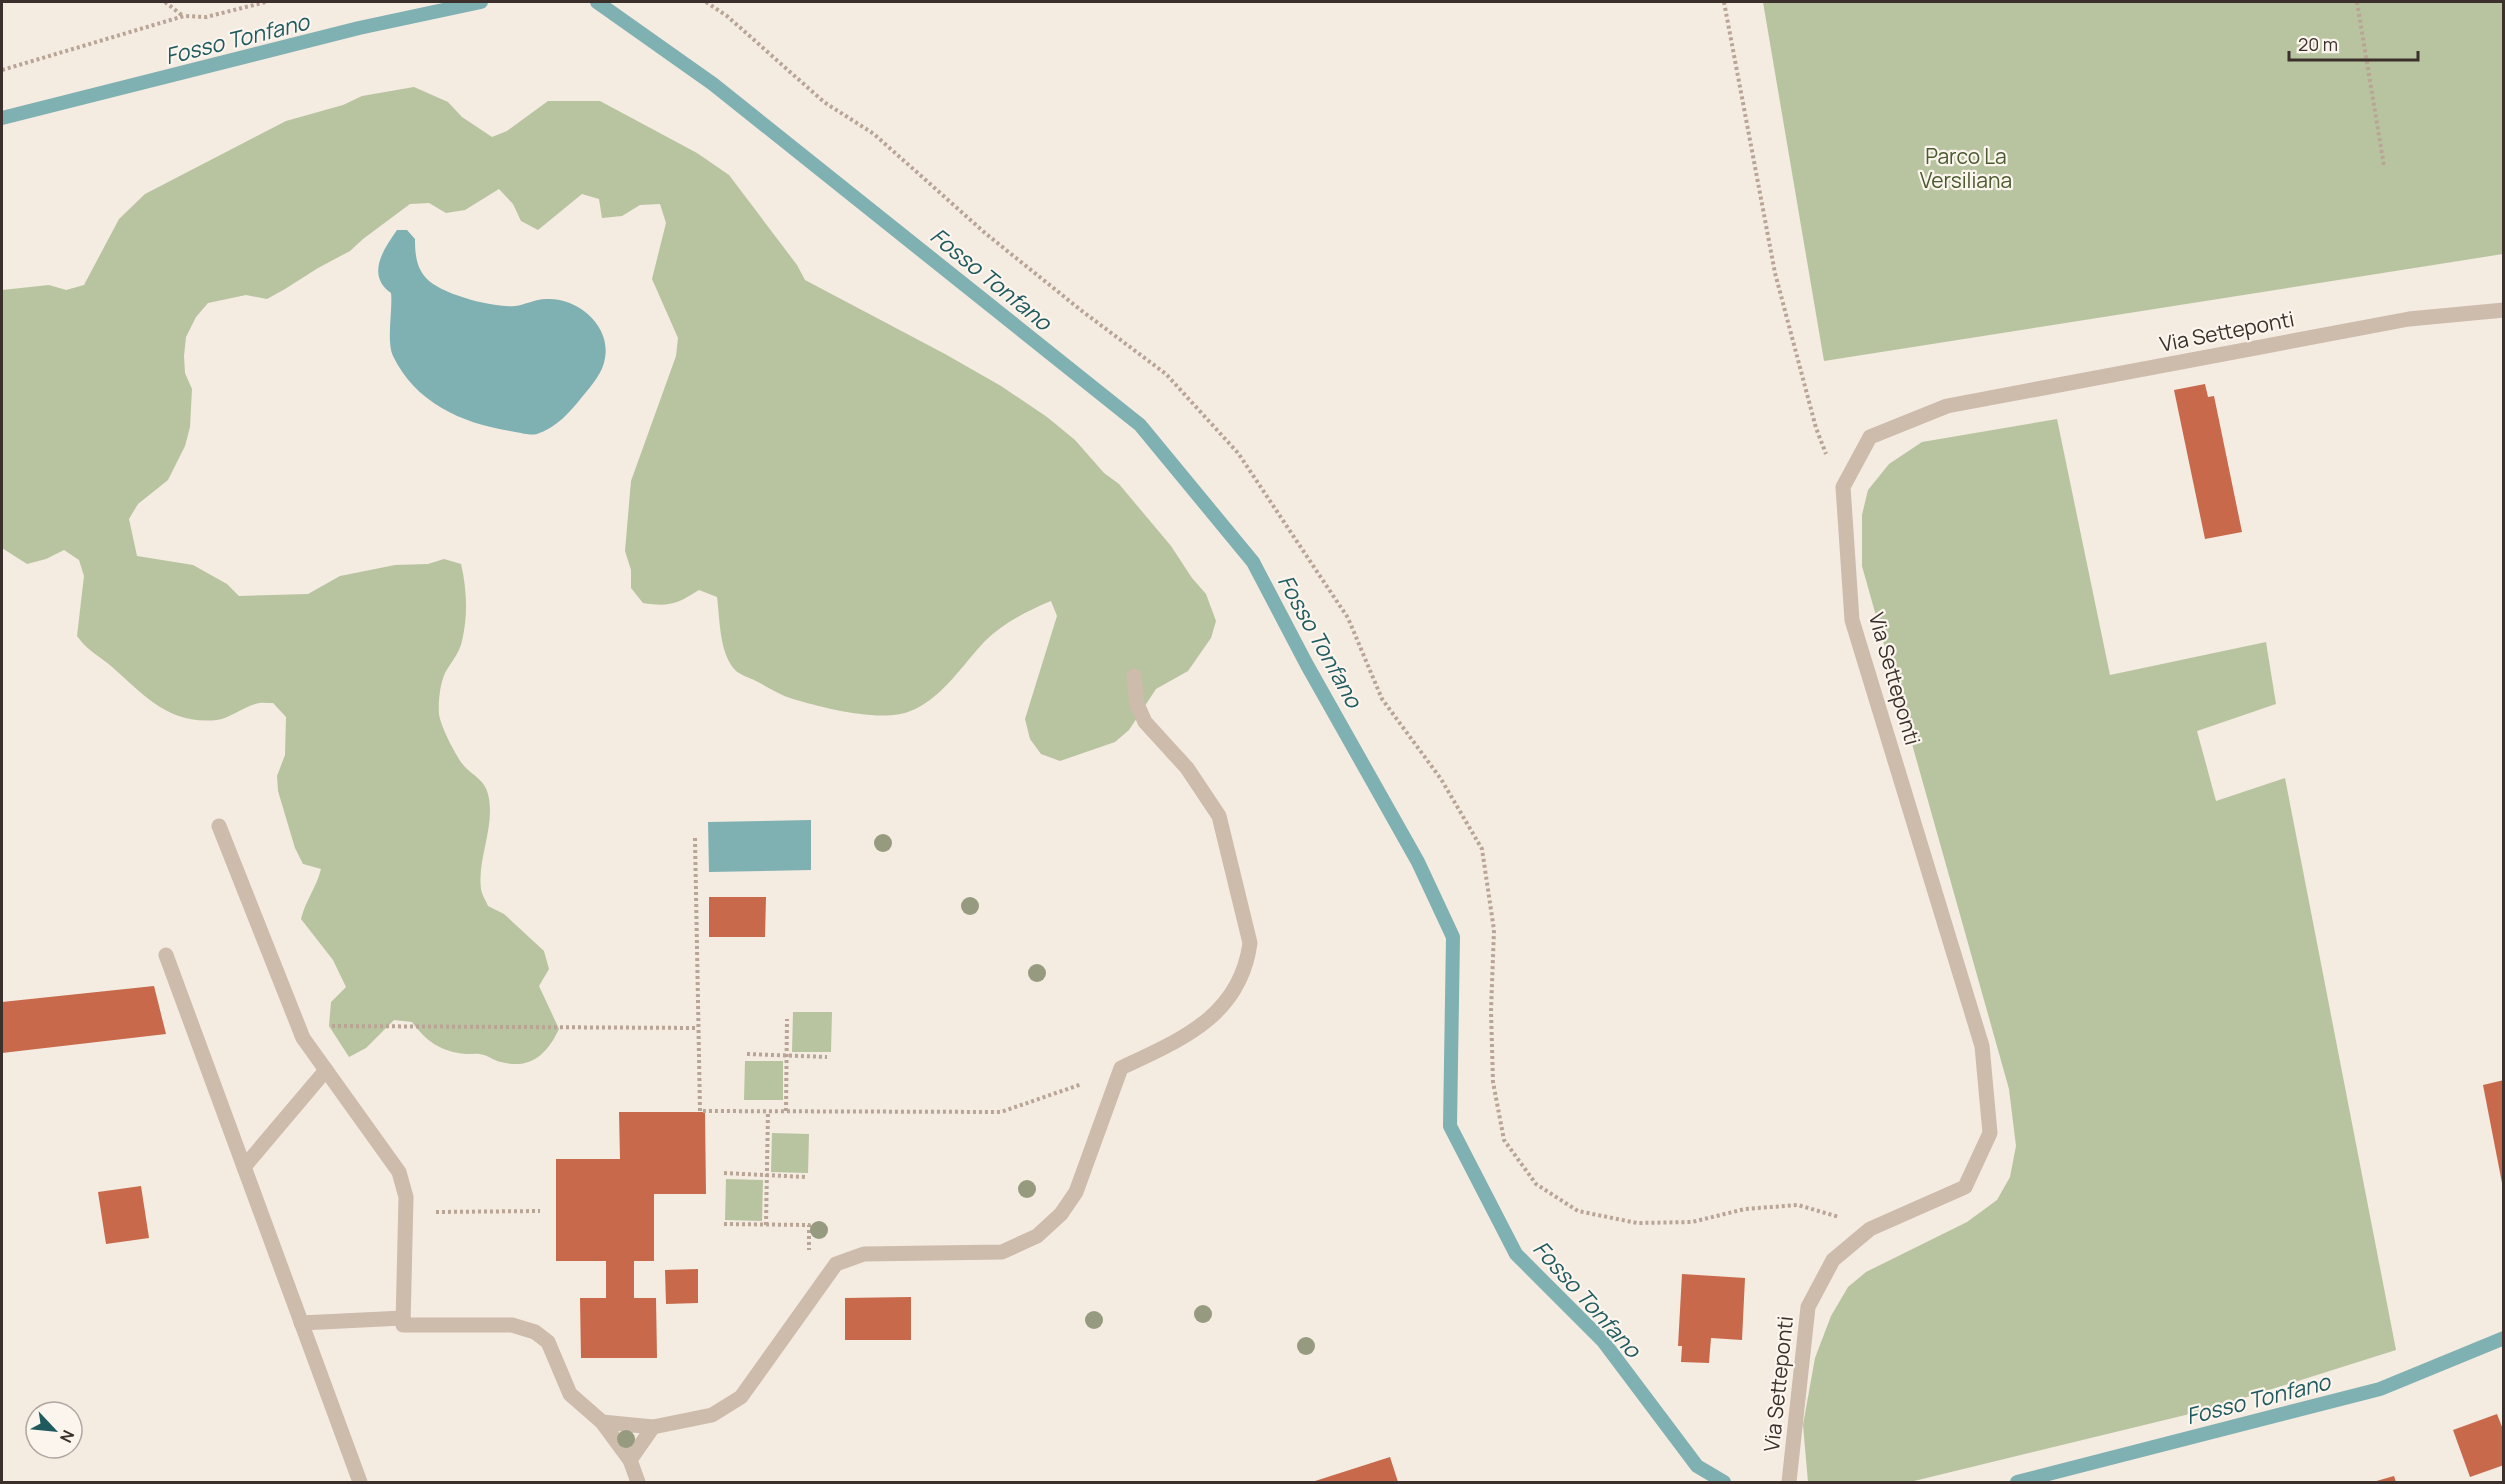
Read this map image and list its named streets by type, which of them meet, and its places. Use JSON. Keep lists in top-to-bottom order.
{
  "streets": {
    "street": ["Via Setteponti"]
  },
  "water": ["Fosso Tonfano"],
  "parks": ["Parco La Versiliana"],
  "scale_bar": "20 m",
  "north": "bottom right"
}
